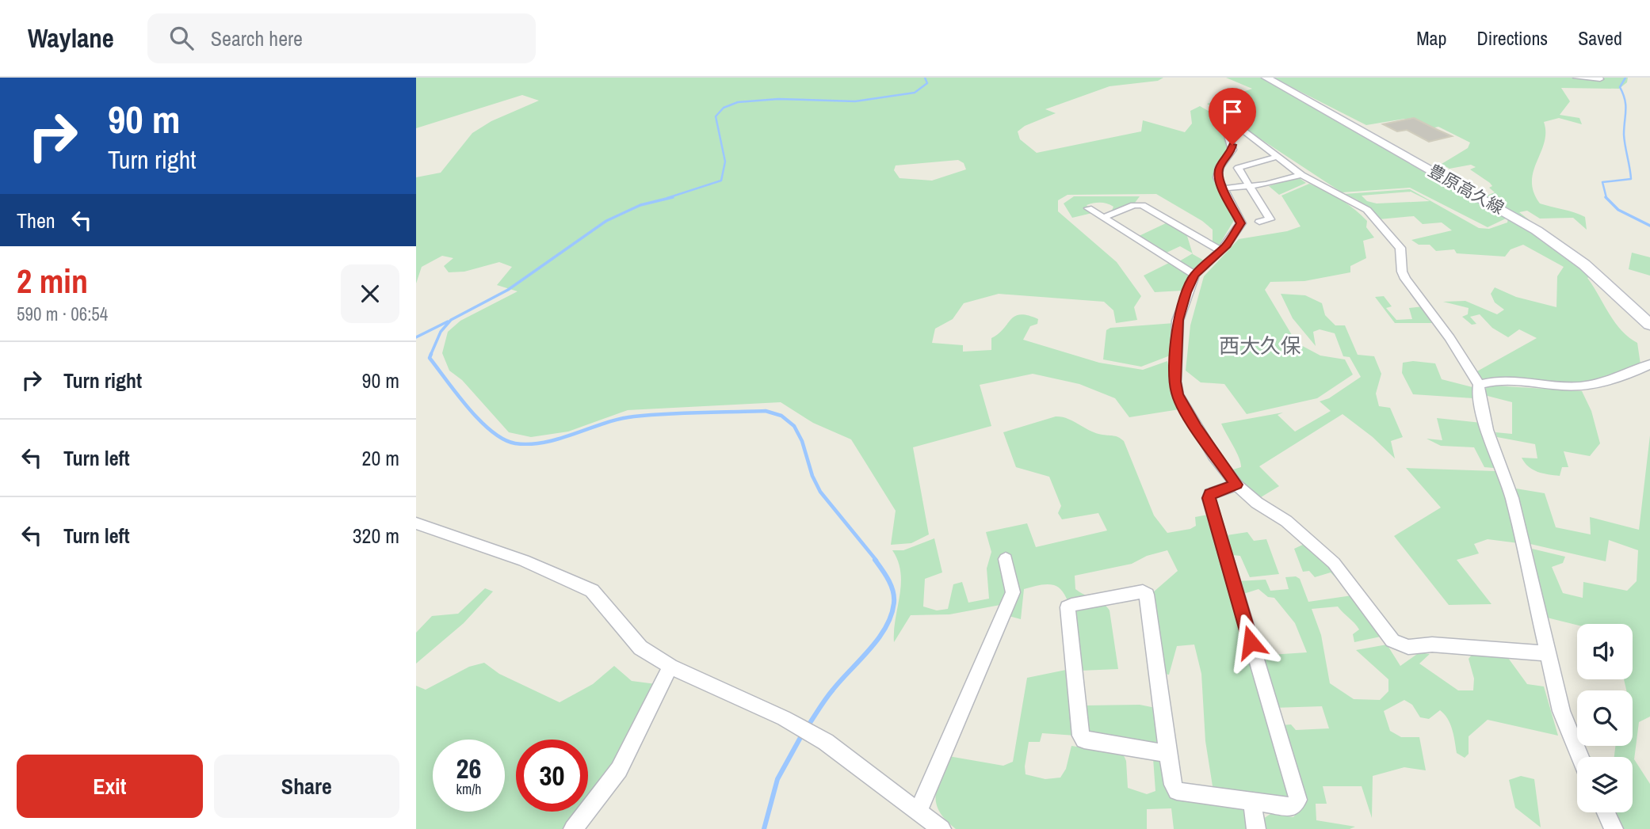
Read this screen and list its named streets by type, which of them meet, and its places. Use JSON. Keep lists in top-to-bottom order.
{
  "streets": {
    "main road": ["豊原高久線"]
  },
  "districts": ["西大久保"],
  "page": {
    "header": "Waylane",
    "search": "Search here",
    "nav": ["Map", "Directions", "Saved"],
    "turn": ["90 m", "Turn right"],
    "then": "Then",
    "heading": ["2 min", "590 m · 06:54"],
    "list": [
      {
        "name": "Turn right",
        "value": "90 m"
      },
      {
        "name": "Turn left",
        "value": "20 m"
      },
      {
        "name": "Turn left",
        "value": "320 m"
      }
    ],
    "speed": "26 km/h",
    "limit": "30",
    "buttons": ["Exit", "Share"]
  }
}
